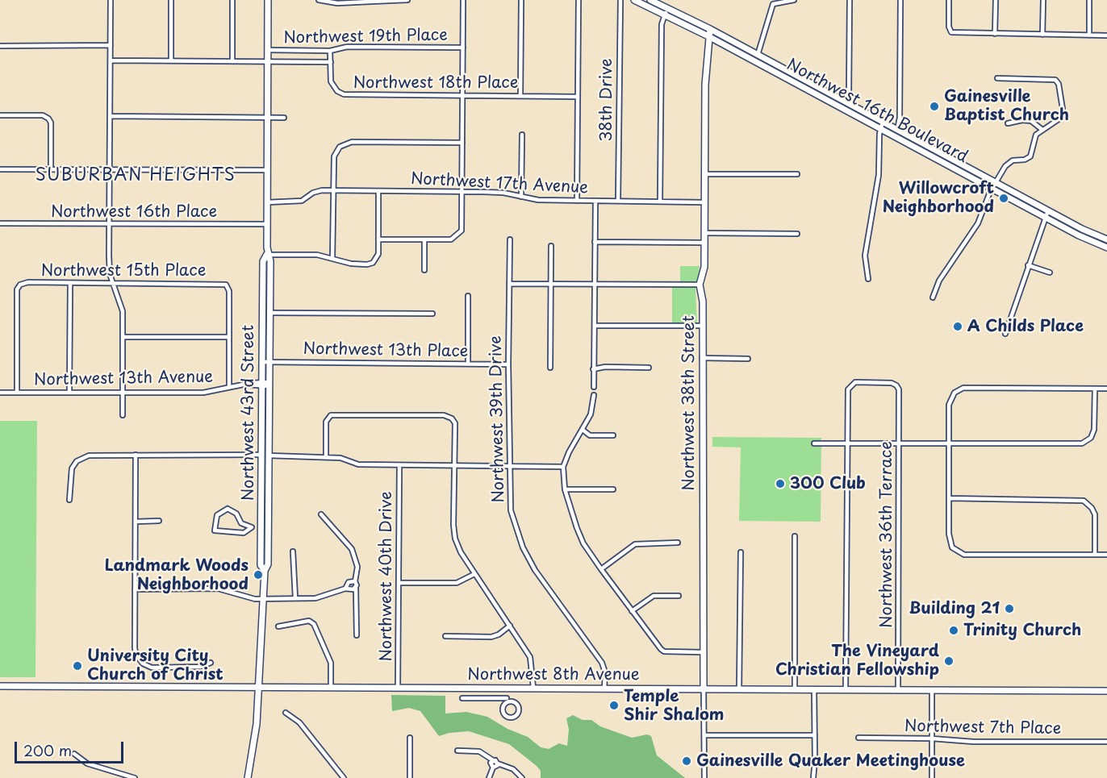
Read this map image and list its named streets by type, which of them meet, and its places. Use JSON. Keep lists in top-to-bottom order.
{
  "streets": {
    "main road": [
      "Northwest 16th Boulevard",
      "Northwest 38th Street",
      "Northwest 43rd Street",
      "Northwest 8th Avenue"
    ],
    "street": [
      "Northwest 19th Place",
      "Northwest 18th Place",
      "38th Drive",
      "Northwest 17th Avenue",
      "Northwest 16th Place",
      "Northwest 15th Place",
      "Northwest 13th Place",
      "Northwest 13th Avenue",
      "Northwest 39th Drive",
      "Northwest 36th Terrace",
      "Northwest 40th Drive",
      "Northwest 7th Place"
    ]
  },
  "crossings": [
    ["Northwest 19th Place", "Northwest 18th Place"],
    ["Northwest 19th Place", "Northwest 43rd Street"],
    ["38th Drive", "Northwest 17th Avenue"],
    ["Northwest 16th Boulevard", "Northwest 38th Street"],
    ["Northwest 17th Avenue", "Northwest 38th Street"],
    ["Northwest 17th Avenue", "Northwest 43rd Street"],
    ["Northwest 16th Place", "Northwest 43rd Street"],
    ["Northwest 15th Place", "Northwest 13th Avenue"],
    ["Northwest 13th Place", "Northwest 43rd Street"],
    ["Northwest 13th Place", "Northwest 39th Drive"],
    ["Northwest 13th Avenue", "Northwest 43rd Street"],
    ["Northwest 38th Street", "Northwest 8th Avenue"],
    ["Northwest 43rd Street", "Northwest 8th Avenue"],
    ["Northwest 39th Drive", "Northwest 8th Avenue"],
    ["Northwest 36th Terrace", "Northwest 8th Avenue"],
    ["Northwest 40th Drive", "Northwest 8th Avenue"]
  ],
  "districts": ["SUBURBAN HEIGHTS"],
  "places": [
    "Gainesville Baptist Church",
    "Willowcroft Neighborhood",
    "A Childs Place",
    "300 Club",
    "Landmark Woods Neighborhood",
    "Building 21",
    "Trinity Church",
    "The Vineyard Christian Fellowship",
    "University City Church of Christ",
    "Temple Shir Shalom",
    "Gainesville Quaker Meetinghouse"
  ],
  "scale_bar": "200 m"
}
